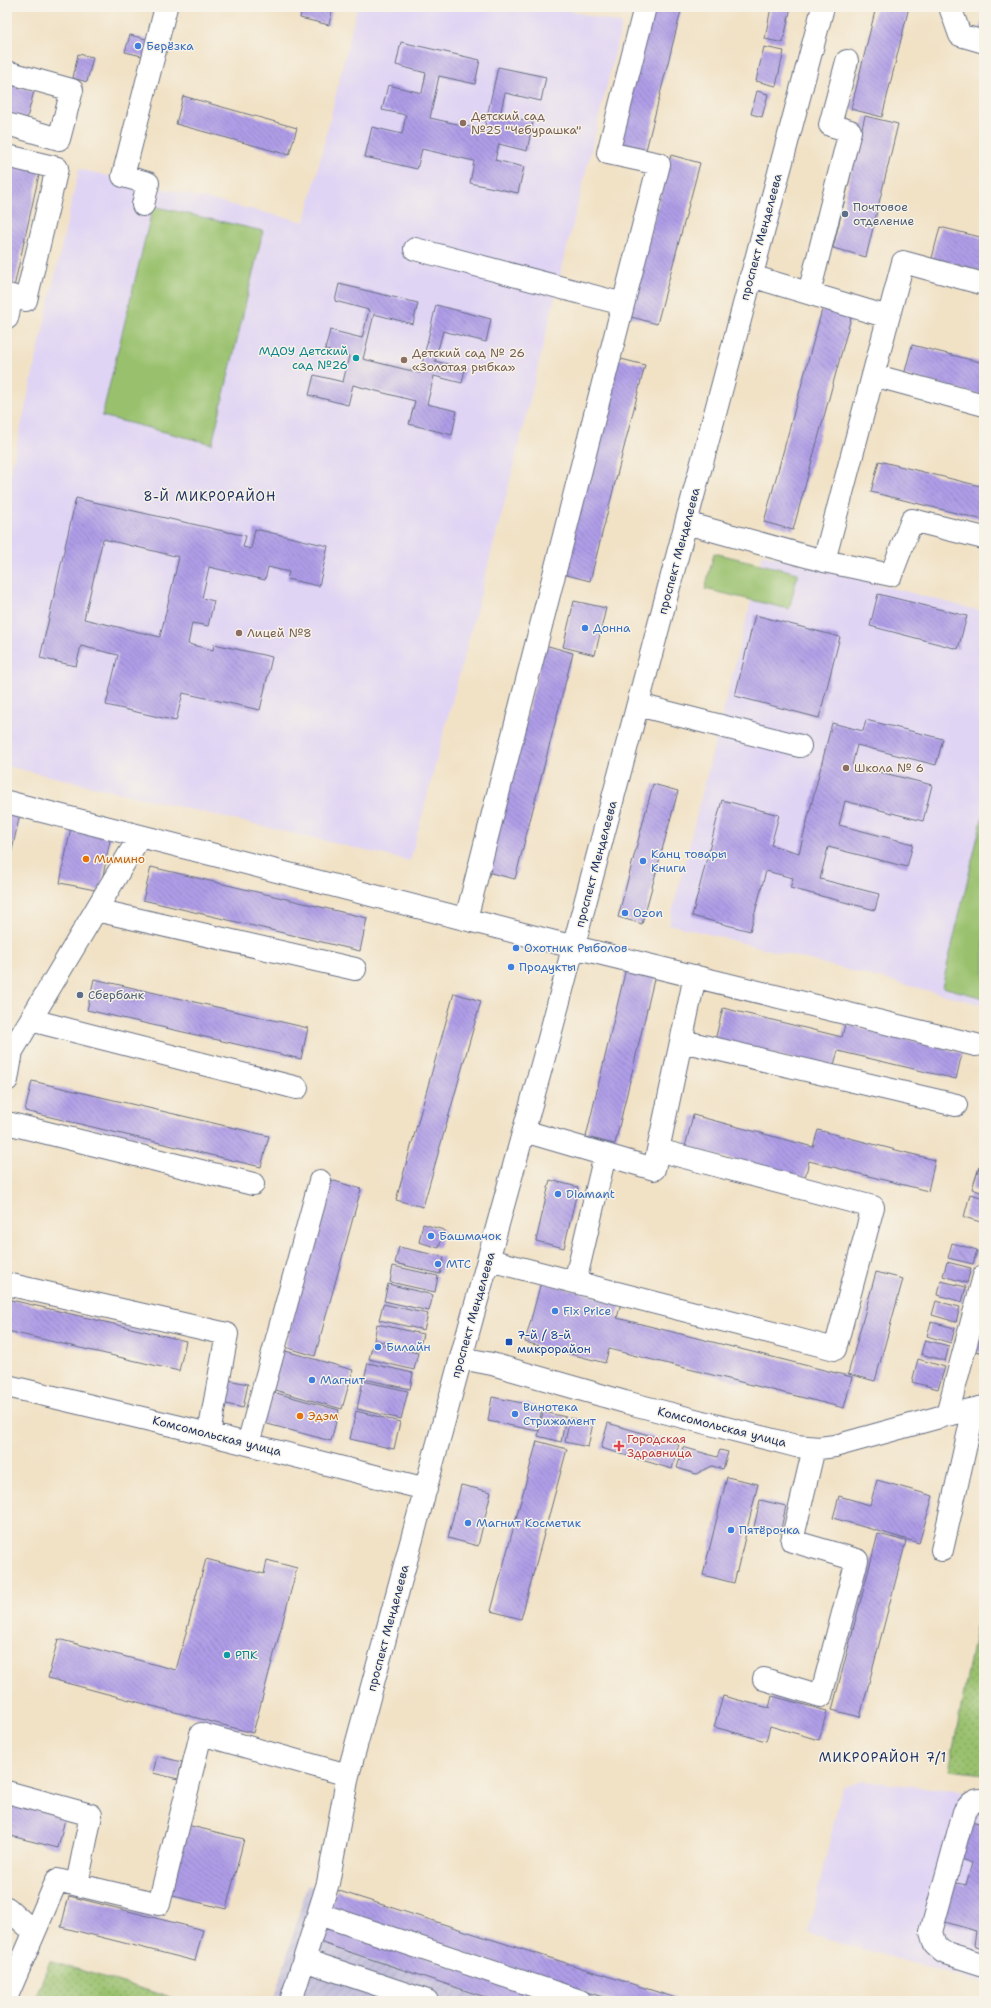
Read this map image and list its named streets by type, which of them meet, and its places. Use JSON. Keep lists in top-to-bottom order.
{
  "streets": {
    "street": ["проспект Менделеева", "Комсомольская улица"]
  },
  "crossings": [
    ["проспект Менделеева", "Комсомольская улица"]
  ],
  "districts": ["8-Й МИКРОРАЙОН", "МИКРОРАЙОН 7/1"],
  "places": {
    "other": [
      "Берёзка",
      "Детский сад №25 \"Чебурашка\"",
      "Почтовое отделение",
      "МДОУ Детский сад №26",
      "Детский сад № 26 «Золотая рыбка»",
      "Донна",
      "Лицей №8",
      "Школа № 6",
      "Мимино",
      "Канц товары Книги",
      "Ozon",
      "Охотник Рыболов",
      "Продукты",
      "Сбербанк",
      "Diamant",
      "Башмачок",
      "МТС",
      "Fix Price",
      "Билайн",
      "Магнит",
      "Винотека Стрижамент",
      "Эдэм",
      "Магнит Косметик",
      "Пятёрочка",
      "РПК"
    ],
    "transit": ["7-й / 8-й микрорайон"],
    "health": ["Городская Здравница"]
  }
}
